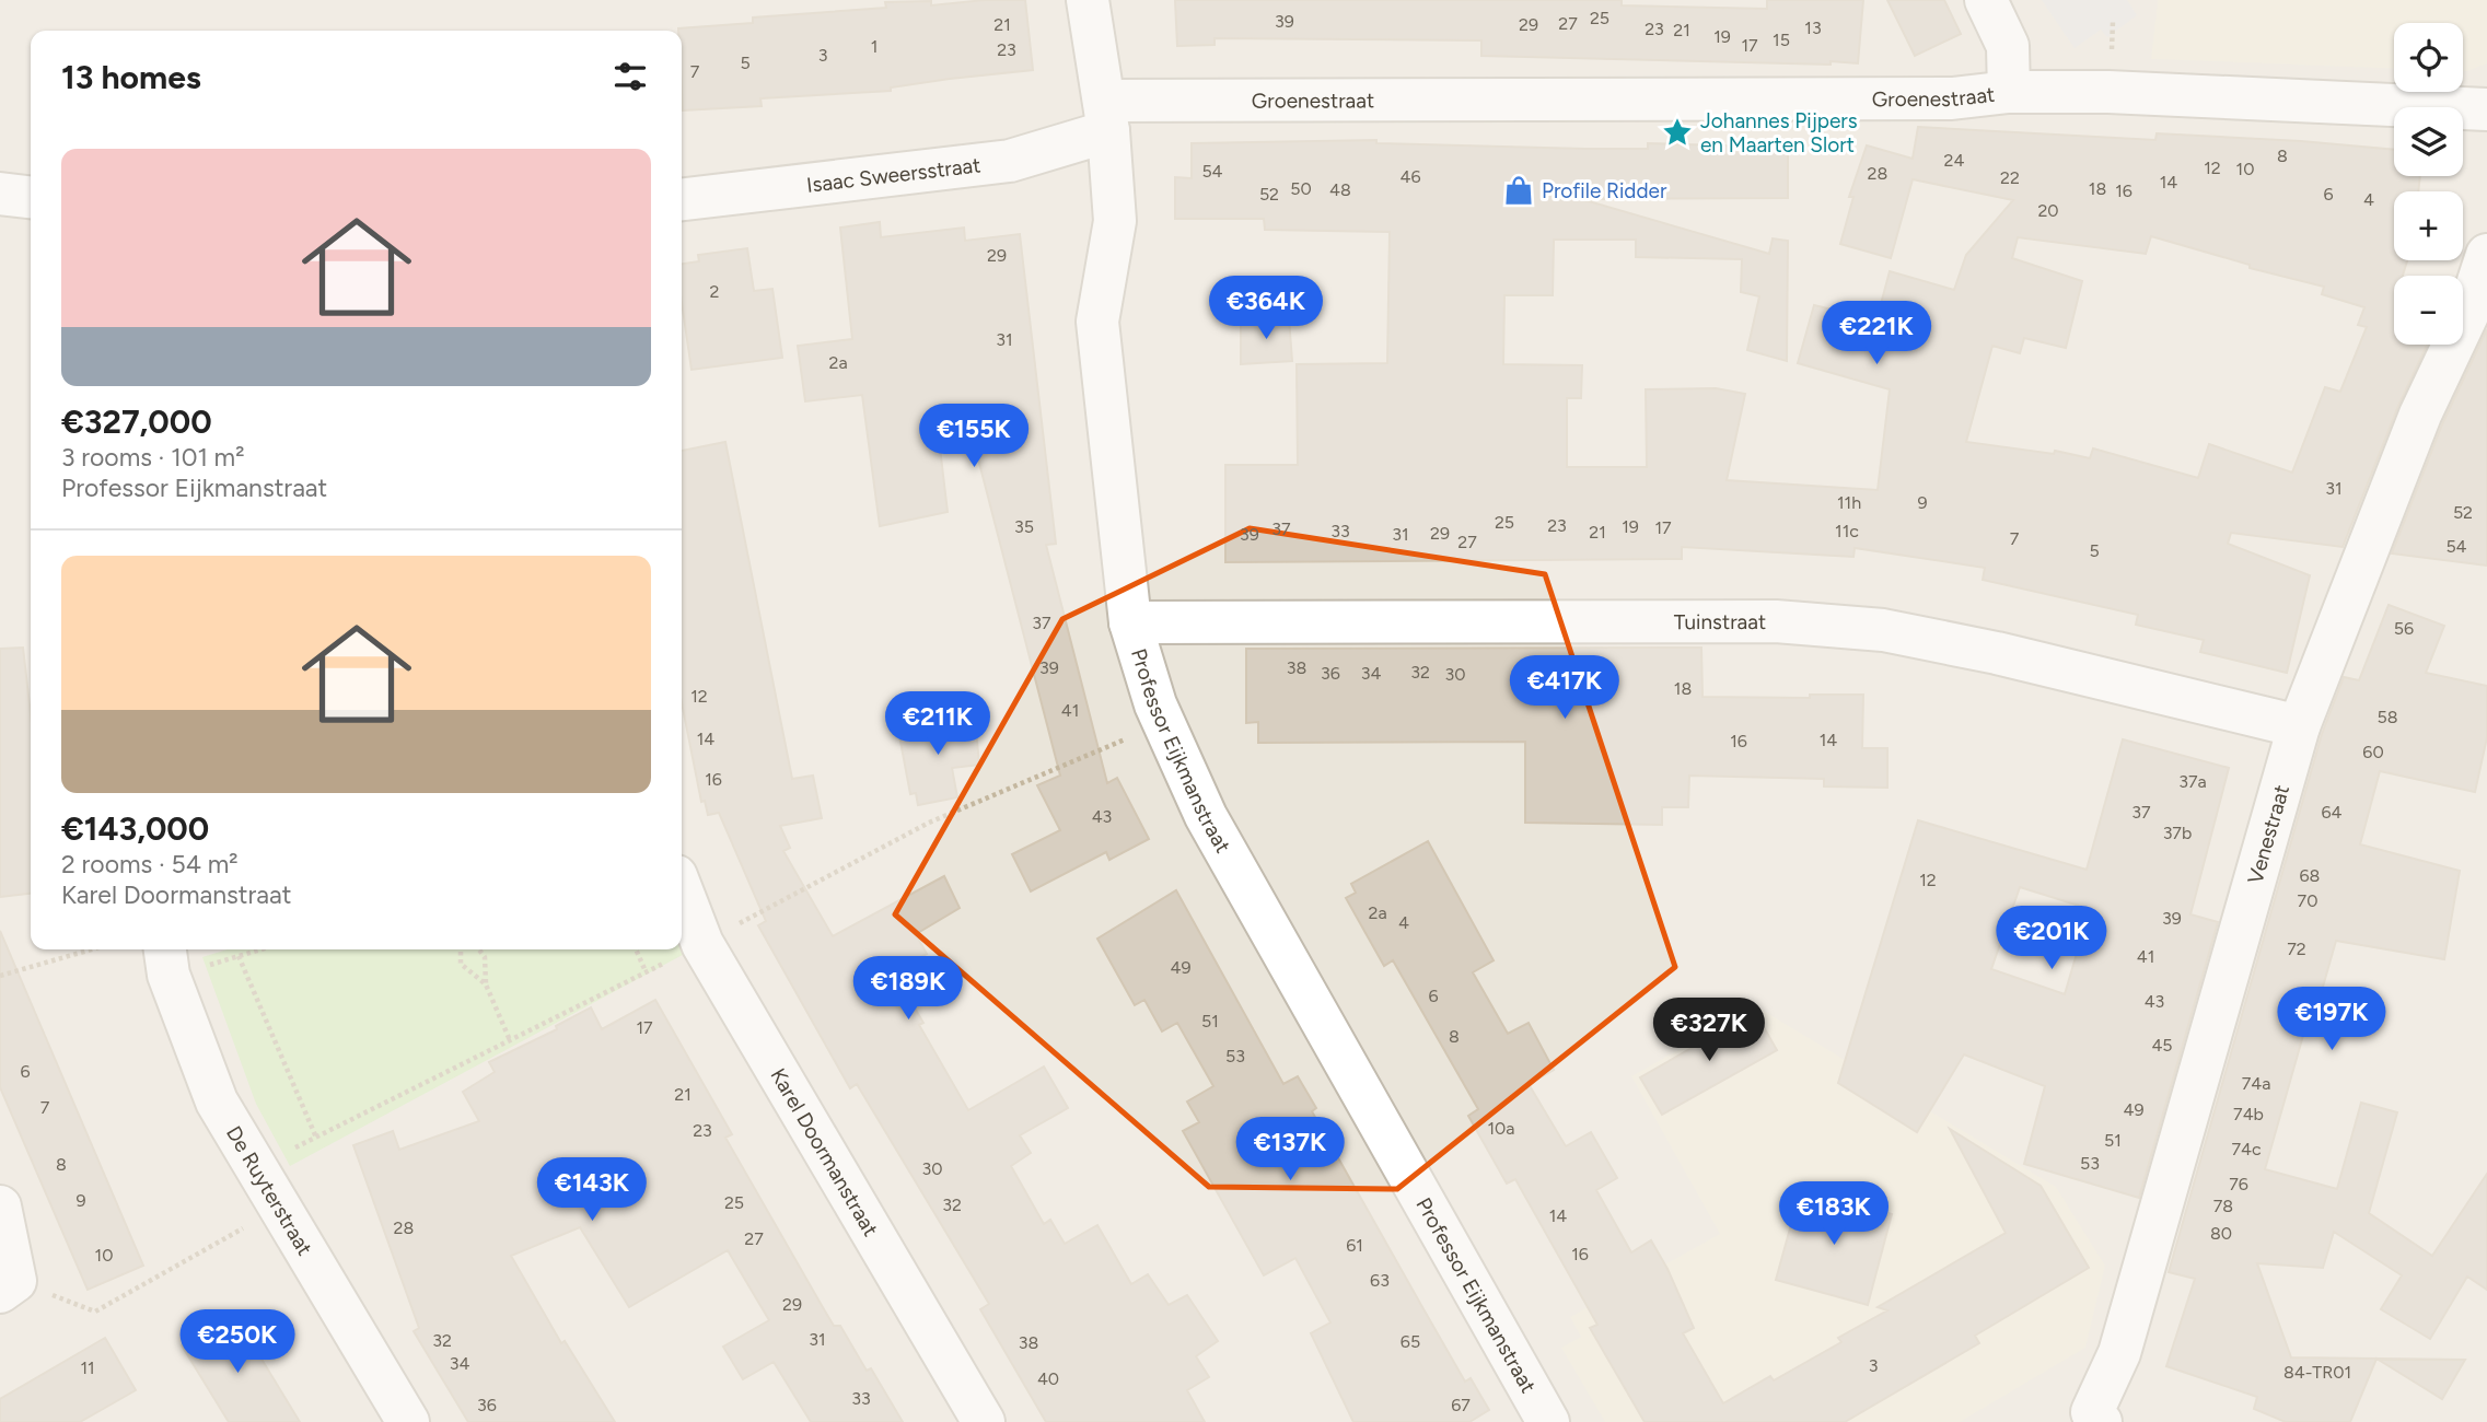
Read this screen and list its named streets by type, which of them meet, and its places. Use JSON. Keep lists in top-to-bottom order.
{
  "streets": {
    "street": [
      "Groenestraat",
      "Isaac Sweersstraat",
      "Tuinstraat",
      "Professor Eijkmanstraat",
      "Venestraat",
      "Karel Doormanstraat",
      "De Ruyterstraat"
    ]
  },
  "crossings": [
    ["Groenestraat", "Isaac Sweersstraat"],
    ["Groenestraat", "Professor Eijkmanstraat"],
    ["Isaac Sweersstraat", "Professor Eijkmanstraat"],
    ["Tuinstraat", "Professor Eijkmanstraat"],
    ["Tuinstraat", "Venestraat"]
  ],
  "places": {
    "place": ["Johannes Pijpers en Maarten Slort"],
    "shop": ["Profile Ridder"]
  },
  "house_numbers": [
    "25",
    "39",
    "27",
    "21",
    "29",
    "13",
    "23",
    "21",
    "19",
    "15",
    "17",
    "1",
    "23",
    "3",
    "5",
    "7",
    "8",
    "24",
    "12",
    "10",
    "54",
    "28",
    "46",
    "22",
    "14",
    "50",
    "18",
    "48",
    "16",
    "52",
    "6",
    "4",
    "20",
    "29",
    "2",
    "31",
    "2a",
    "31",
    "11h",
    "9",
    "52",
    "25",
    "23",
    "35",
    "19",
    "17",
    "37",
    "33",
    "11c",
    "21",
    "29",
    "39",
    "31",
    "7",
    "27",
    "54",
    "5",
    "37",
    "56",
    "39",
    "38",
    "32",
    "36",
    "34",
    "30",
    "18",
    "12",
    "41",
    "58",
    "14",
    "14",
    "16",
    "60",
    "16",
    "37a",
    "37",
    "64",
    "43",
    "37b",
    "68",
    "12",
    "70",
    "2a",
    "39",
    "4",
    "72",
    "41",
    "49",
    "6",
    "43",
    "51",
    "17",
    "8",
    "45",
    "53",
    "6",
    "74a",
    "21",
    "7",
    "49",
    "74b",
    "10a",
    "23",
    "51",
    "74c",
    "53",
    "8",
    "30",
    "76",
    "9",
    "25",
    "32",
    "78",
    "14",
    "28",
    "80",
    "27",
    "61",
    "16",
    "10",
    "63",
    "29",
    "31",
    "32",
    "65",
    "38",
    "34",
    "3",
    "11",
    "84-TR01",
    "40",
    "33",
    "36",
    "67"
  ],
  "page": {
    "map_buttons": ["+", "−"],
    "heading": "13 homes",
    "list": [
      {
        "name": "€327,000",
        "note": "3 rooms · 101 m² · Professor Eijkmanstraat"
      },
      {
        "name": "€143,000",
        "note": "2 rooms · 54 m² · Karel Doormanstraat"
      }
    ],
    "price": [
      "€364K",
      "€221K",
      "€155K",
      "€417K",
      "€211K",
      "€201K",
      "€189K",
      "€197K",
      "€327K",
      "€137K",
      "€143K",
      "€183K",
      "€250K"
    ]
  }
}
